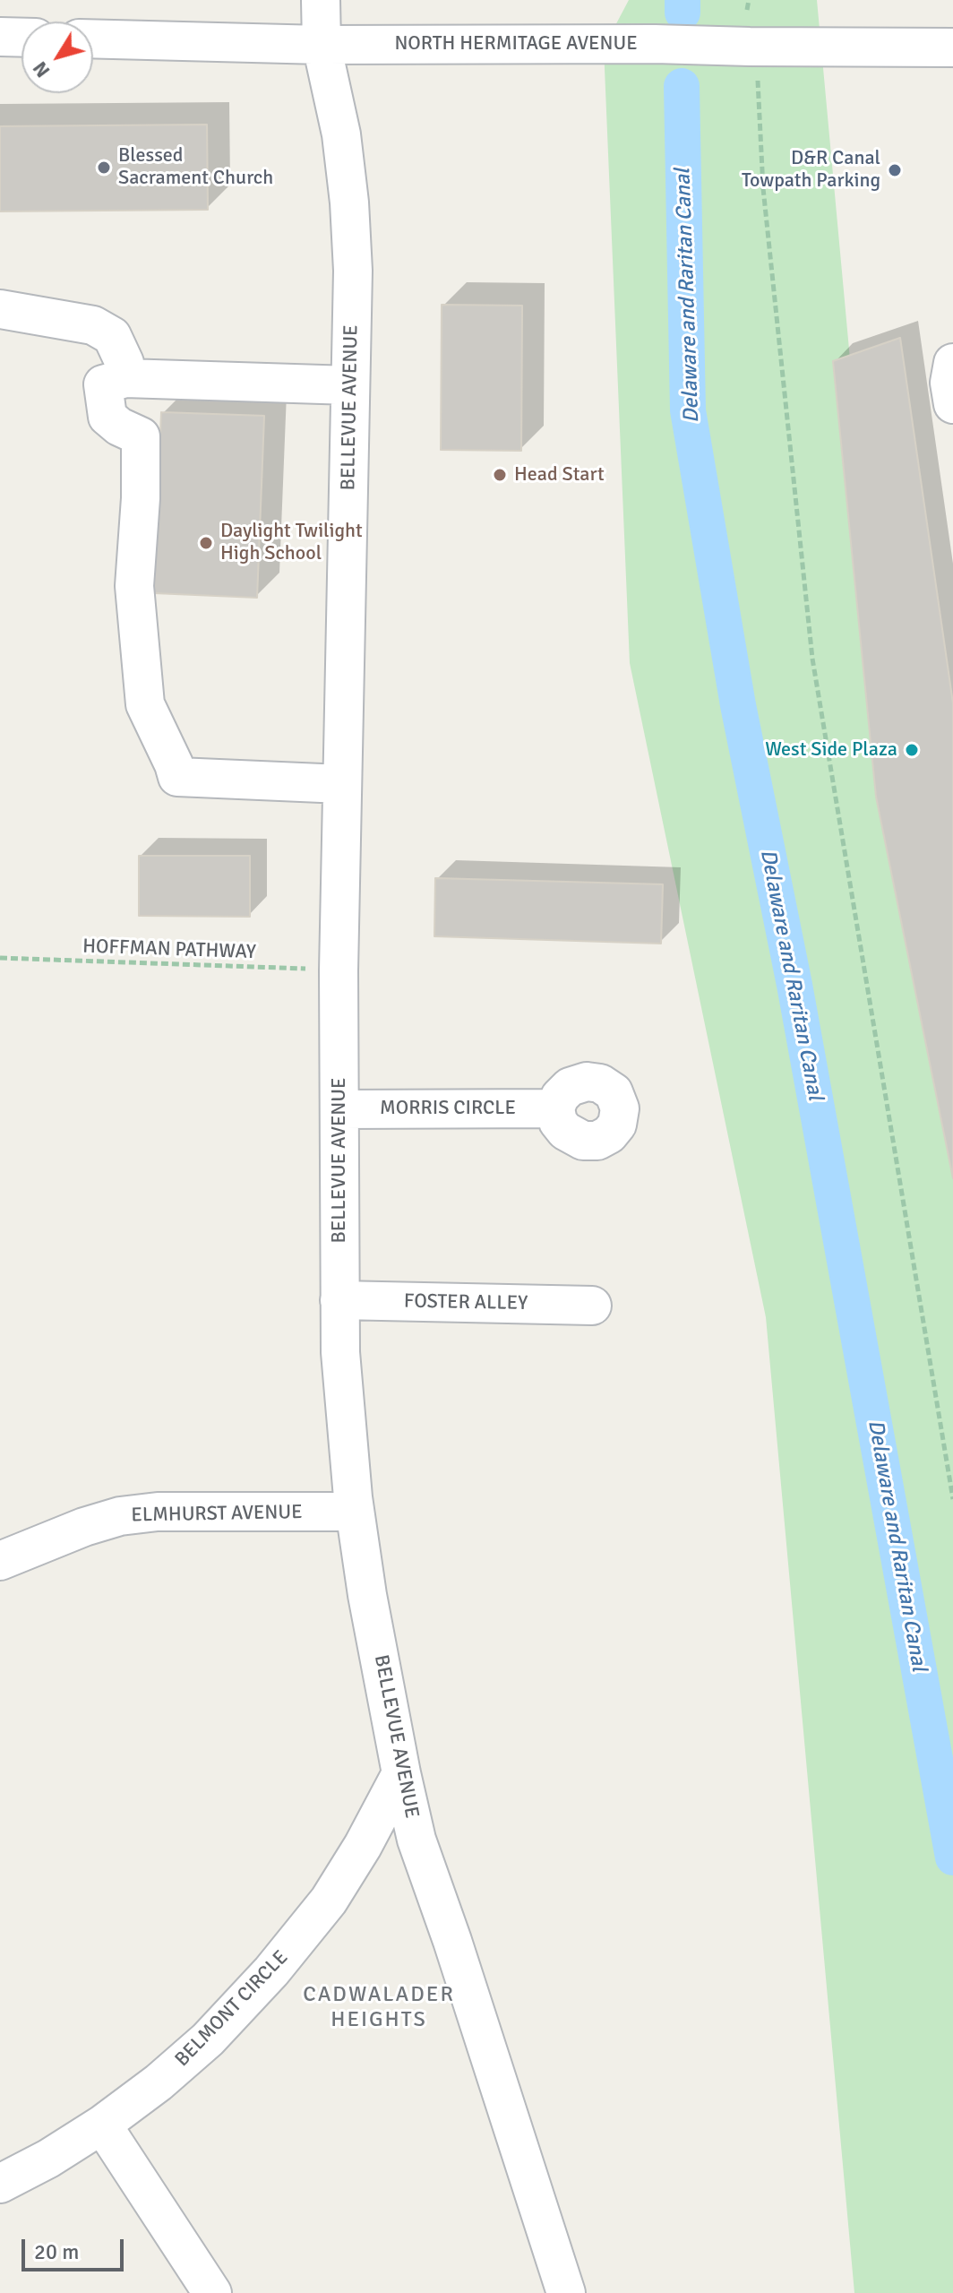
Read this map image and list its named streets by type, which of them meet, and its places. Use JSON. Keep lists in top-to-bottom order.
{
  "streets": {
    "street": [
      "NORTH HERMITAGE AVENUE",
      "BELLEVUE AVENUE",
      "MORRIS CIRCLE",
      "FOSTER ALLEY",
      "ELMHURST AVENUE",
      "BELMONT CIRCLE"
    ],
    "path": ["HOFFMAN PATHWAY"]
  },
  "crossings": [
    ["NORTH HERMITAGE AVENUE", "BELLEVUE AVENUE"],
    ["BELLEVUE AVENUE", "HOFFMAN PATHWAY"],
    ["BELLEVUE AVENUE", "MORRIS CIRCLE"],
    ["BELLEVUE AVENUE", "FOSTER ALLEY"],
    ["BELLEVUE AVENUE", "ELMHURST AVENUE"],
    ["BELLEVUE AVENUE", "BELMONT CIRCLE"]
  ],
  "districts": ["CADWALADER HEIGHTS"],
  "water": ["Delaware and Raritan Canal"],
  "places": [
    "Blessed Sacrament Church",
    "D&R Canal Towpath Parking",
    "Head Start",
    "Daylight Twilight High School",
    "West Side Plaza"
  ],
  "scale_bar": "20 m",
  "north": "bottom left"
}
